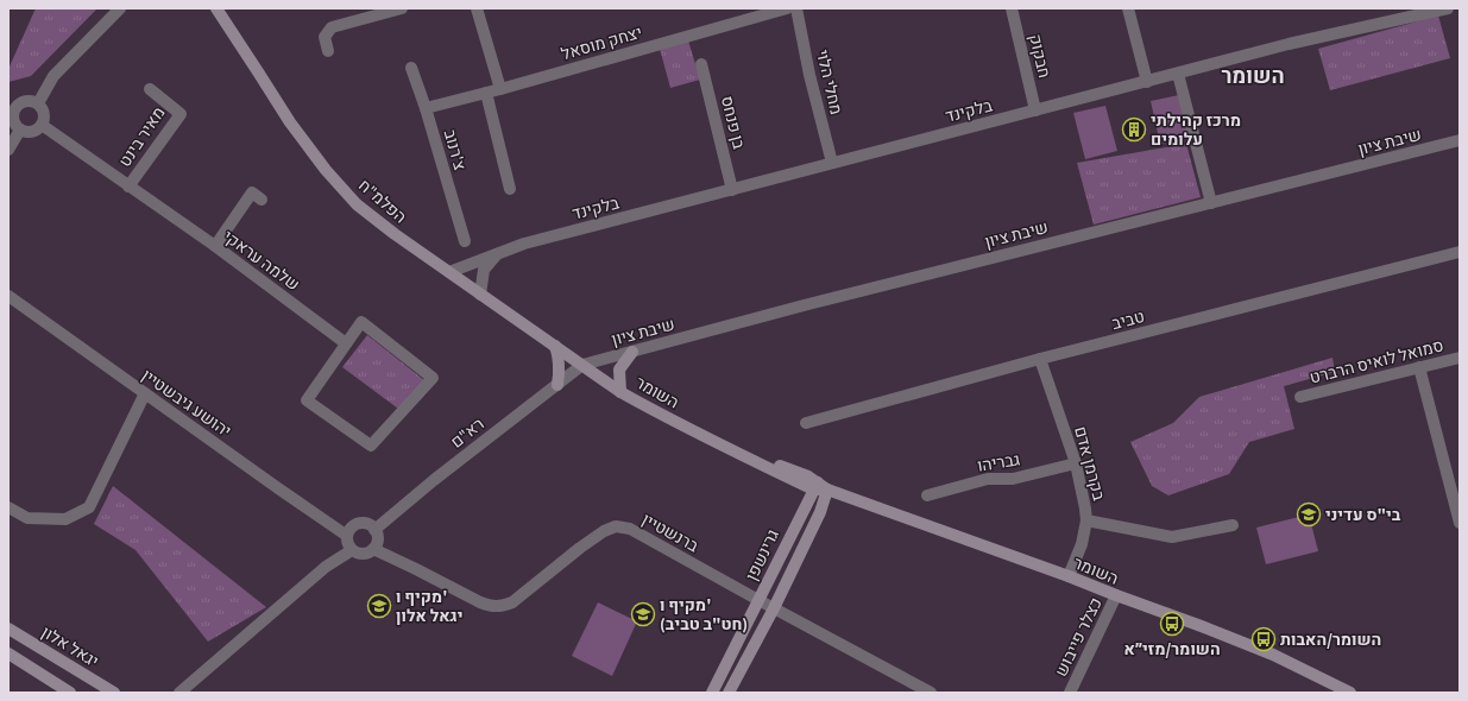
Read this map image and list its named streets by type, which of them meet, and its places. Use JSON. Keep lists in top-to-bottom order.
{
  "streets": {
    "street": [
      "יצחק מוסאל",
      "חבקוק",
      "מחלי הלוי",
      "בלקינד",
      "בן פנחס",
      "מאיר בינט",
      "שיבת ציון",
      "צ'רנוב",
      "הפלמ\"ח",
      "שלמה עראקי",
      "טביב",
      "סמואל לואיס הרברט",
      "השומר",
      "יהושע גיבשטיין",
      "רא\"ם",
      "גבריהו",
      "בקרמן אדם",
      "ברנשטיין",
      "גרינשפן",
      "כצלר פייבוש",
      "יגאל אלון"
    ]
  },
  "crossings": [
    ["יצחק מוסאל", "צ'רנוב"],
    ["חבקוק", "בלקינד"],
    ["מחלי הלוי", "בלקינד"],
    ["בלקינד", "בן פנחס"],
    ["בלקינד", "הפלמ\"ח"],
    ["מאיר בינט", "שלמה עראקי"],
    ["שיבת ציון", "הפלמ\"ח"],
    ["שיבת ציון", "השומר"],
    ["שיבת ציון", "רא\"ם"],
    ["הפלמ\"ח", "השומר"],
    ["הפלמ\"ח", "רא\"ם"],
    ["טביב", "בקרמן אדם"],
    ["השומר", "רא\"ם"],
    ["השומר", "בקרמן אדם"],
    ["השומר", "גרינשפן"],
    ["השומר", "כצלר פייבוש"],
    ["יהושע גיבשטיין", "רא\"ם"],
    ["יהושע גיבשטיין", "ברנשטיין"],
    ["רא\"ם", "ברנשטיין"],
    ["גבריהו", "בקרמן אדם"],
    ["ברנשטיין", "גרינשפן"]
  ],
  "districts": ["השומר"],
  "places": {
    "building": ["מרכז קהילתי עלומים"],
    "school or university": ["בי\"ס עדיני", "מקיף ו' יגאל אלון", "מקיף ו' (חט\"ב טביב)"],
    "bus stop": ["השומר/מזי״א", "השומר/האבות"]
  }
}
